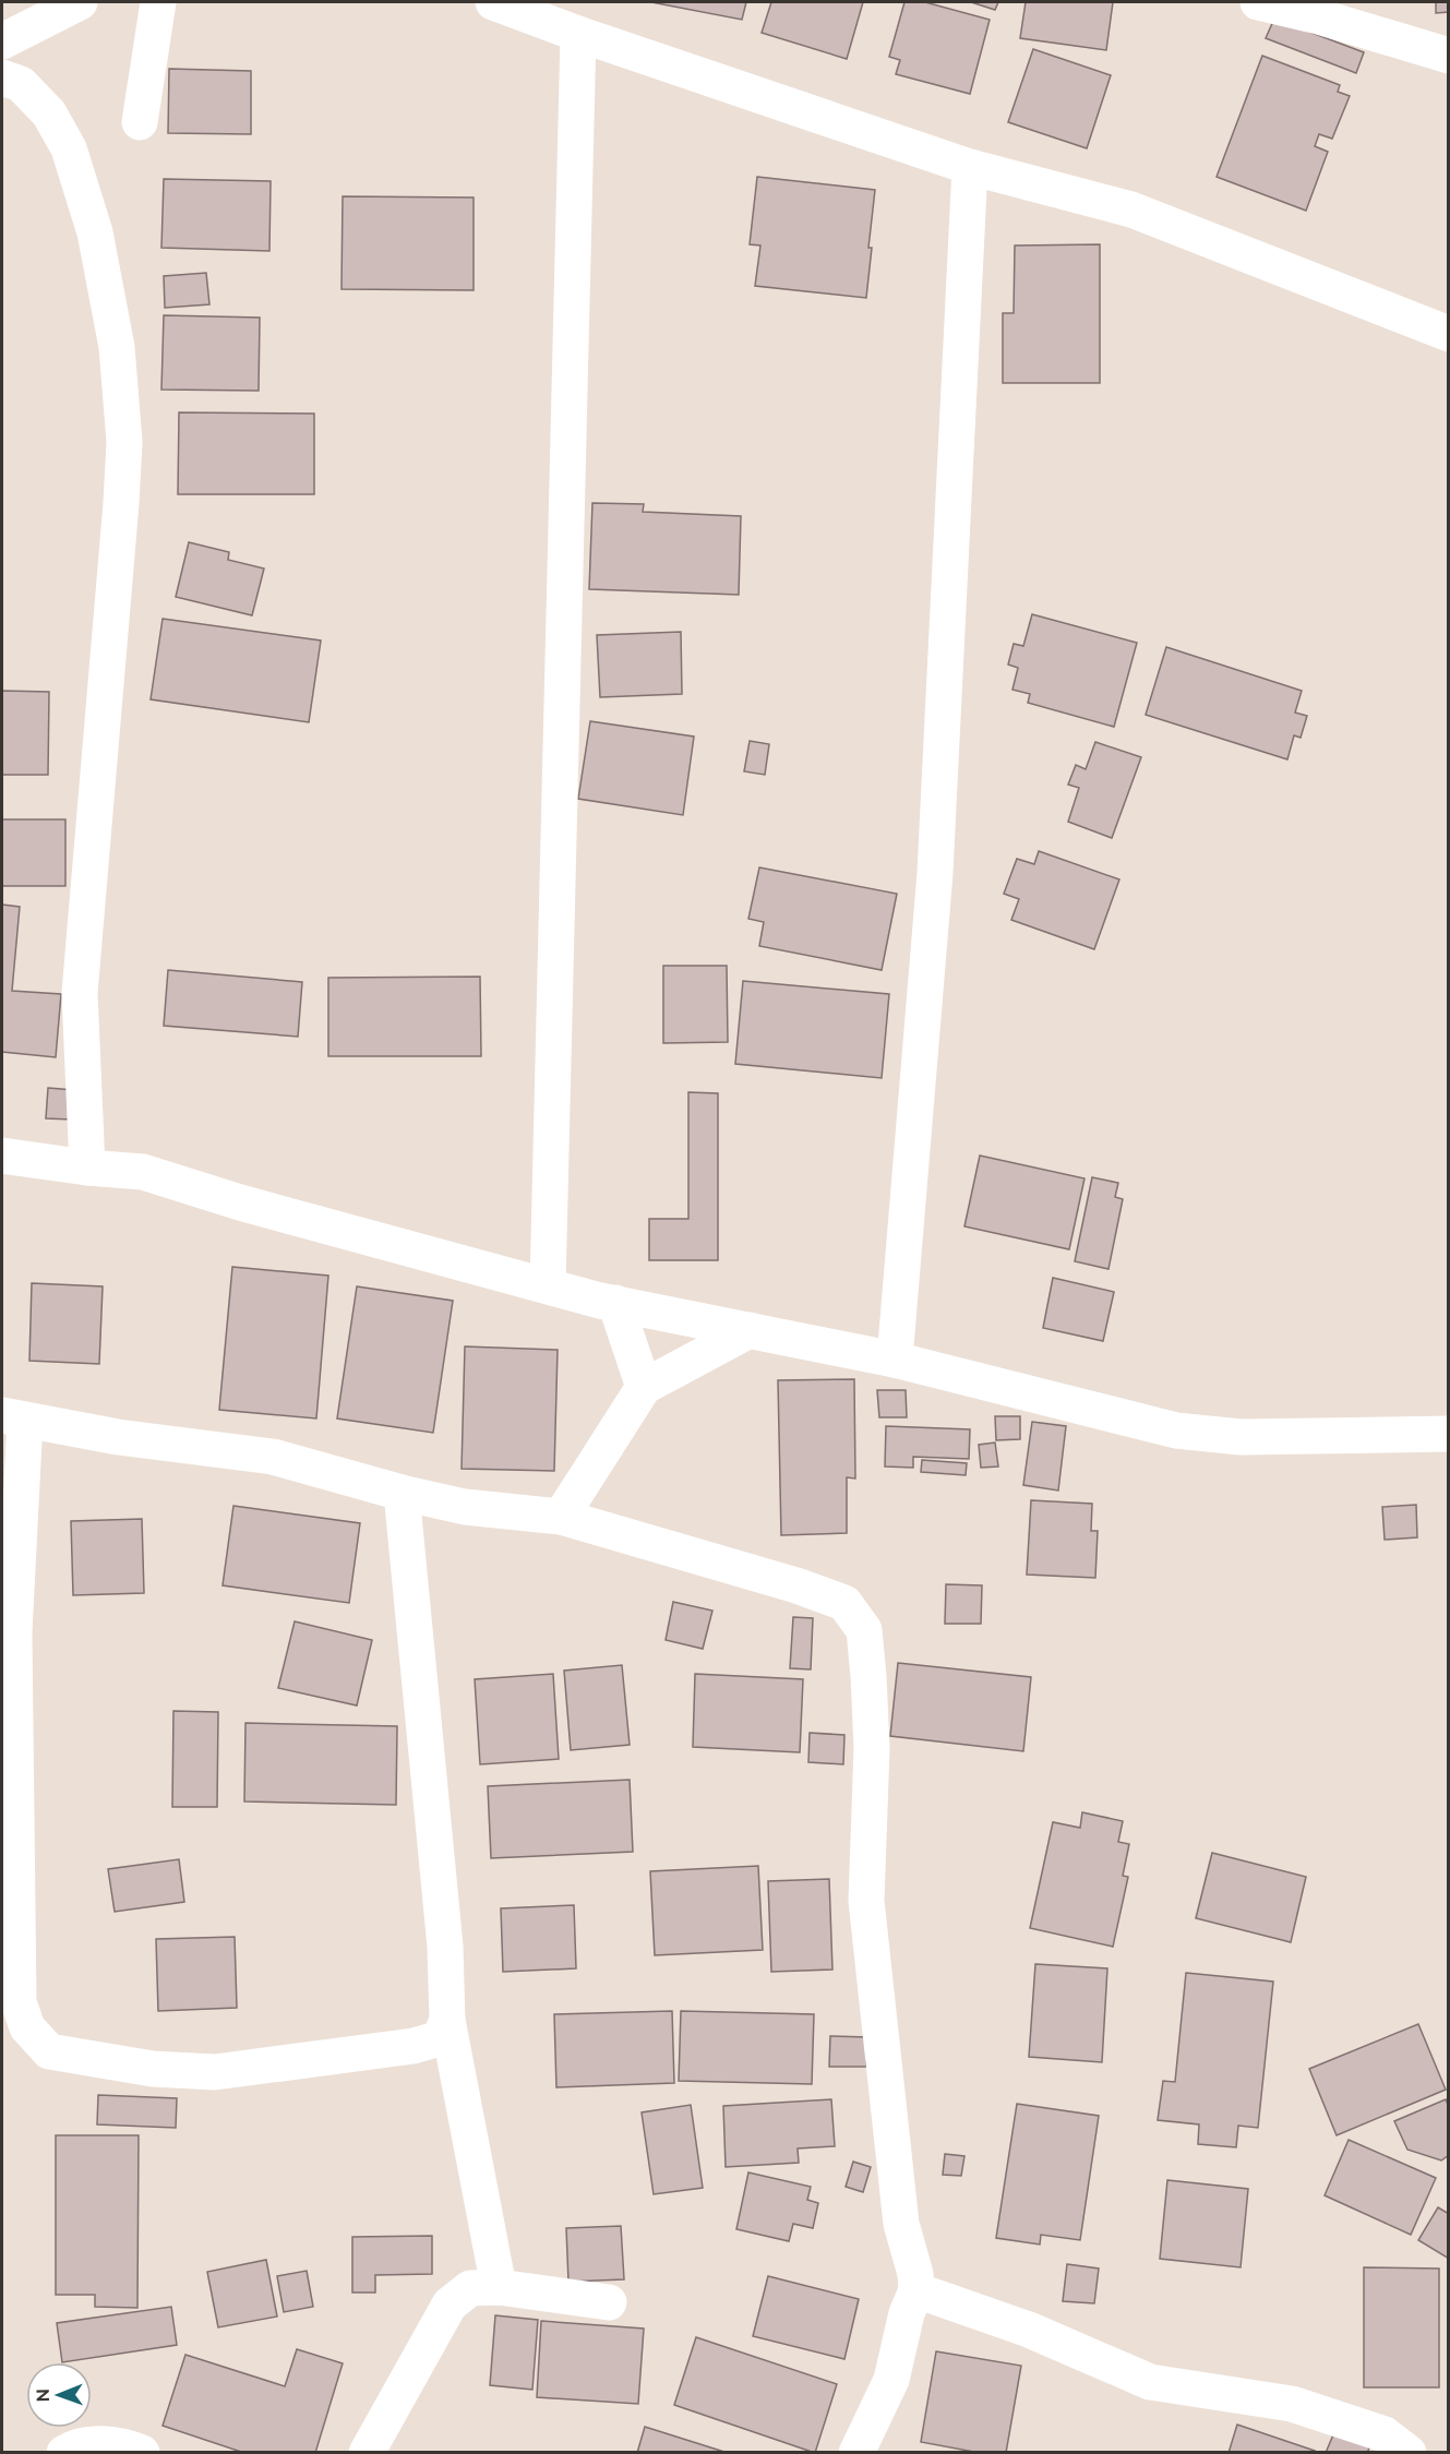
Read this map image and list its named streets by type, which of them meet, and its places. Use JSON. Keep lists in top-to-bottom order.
{
  "north": "left"
}
